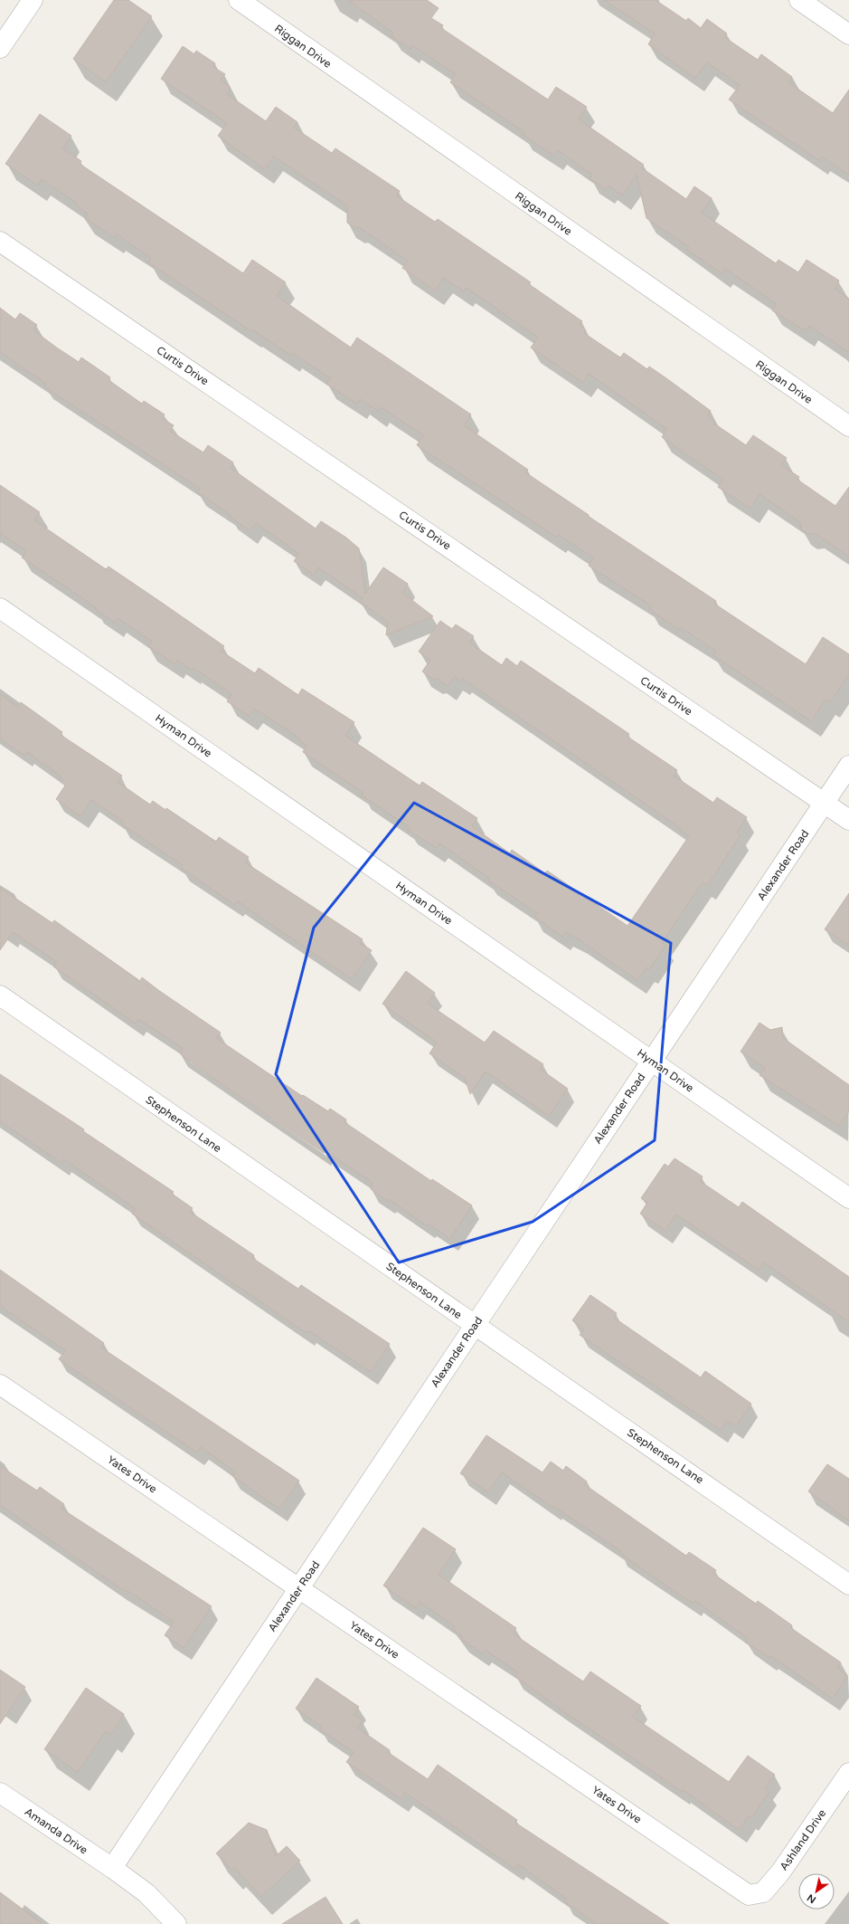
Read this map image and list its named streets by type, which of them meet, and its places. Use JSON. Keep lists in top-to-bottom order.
{
  "streets": {
    "street": [
      "Riggan Drive",
      "Curtis Drive",
      "Hyman Drive",
      "Alexander Road",
      "Stephenson Lane",
      "Yates Drive",
      "Amanda Drive",
      "Ashland Drive"
    ]
  },
  "crossings": [
    ["Curtis Drive", "Alexander Road"],
    ["Hyman Drive", "Alexander Road"],
    ["Alexander Road", "Stephenson Lane"],
    ["Alexander Road", "Yates Drive"],
    ["Alexander Road", "Amanda Drive"],
    ["Yates Drive", "Ashland Drive"]
  ],
  "north": "bottom left"
}
